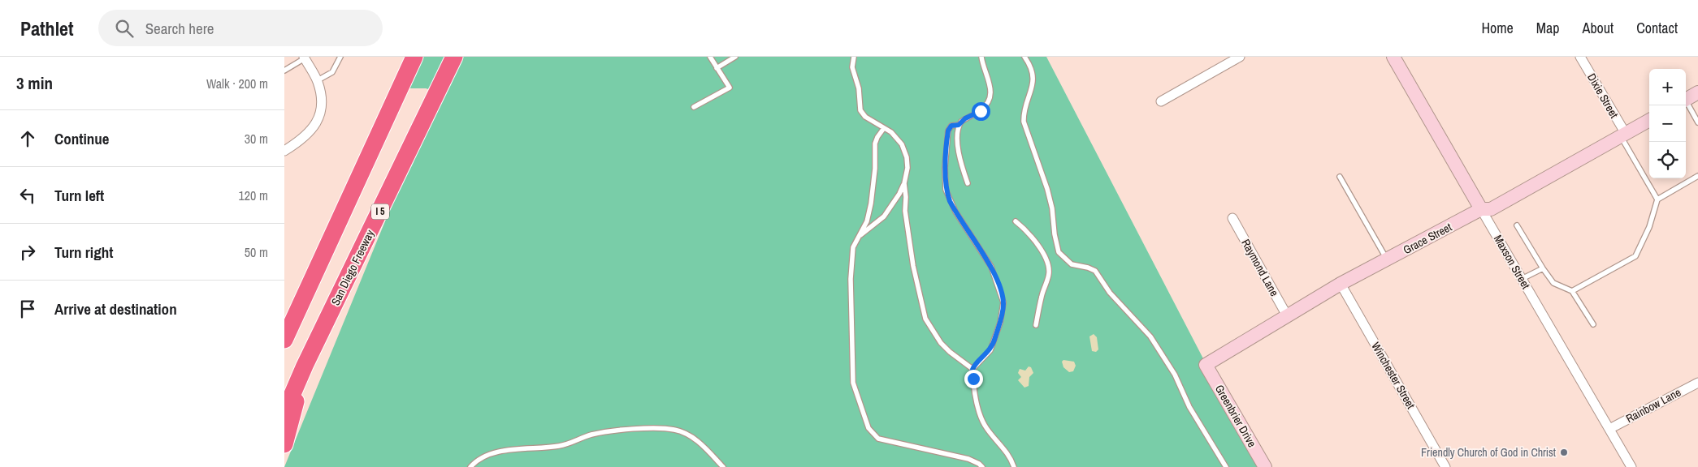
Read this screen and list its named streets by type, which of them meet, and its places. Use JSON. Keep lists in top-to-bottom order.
{
  "streets": {
    "highway": ["I 5", "San Diego Freeway"],
    "street": [
      "Dixie Street",
      "Grace Street",
      "Maxson Street",
      "Raymond Lane",
      "Winchester Street",
      "Rainbow Lane",
      "Greenbrier Drive"
    ]
  },
  "crossings": [
    ["Dixie Street", "Grace Street"],
    ["Grace Street", "Maxson Street"],
    ["Grace Street", "Raymond Lane"],
    ["Grace Street", "Winchester Street"],
    ["Grace Street", "Greenbrier Drive"],
    ["Maxson Street", "Rainbow Lane"]
  ],
  "places": ["Friendly Church of God in Christ"],
  "page": {
    "header": "Pathlet",
    "search": "Search here",
    "nav": [
      "Home",
      "Map",
      "About",
      "Contact"
    ],
    "heading": ["3 min", "Walk · 200 m"],
    "map_buttons": ["+", "−"],
    "list": [
      ["Continue", "30 m"],
      ["Turn left", "120 m"],
      ["Turn right", "50 m"],
      "Arrive at destination"
    ]
  }
}
